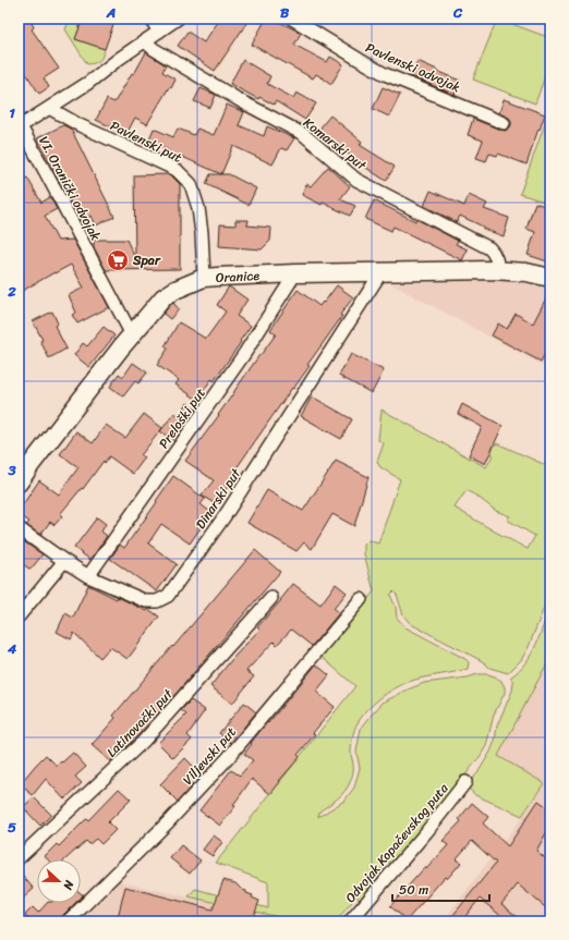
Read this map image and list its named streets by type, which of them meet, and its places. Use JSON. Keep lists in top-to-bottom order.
{
  "streets": {
    "main road": ["Oranice"],
    "street": [
      "Pavlenski odvojak",
      "Pavlenski put",
      "Komarski put",
      "VI. Oranički odvojak",
      "Preloški put",
      "Dinarski put",
      "Latinovački put",
      "Viljevski put",
      "Odvojak Kopačevskog puta"
    ]
  },
  "crossings": [
    ["Pavlenski put", "Oranice"],
    ["Komarski put", "Oranice"],
    ["VI. Oranički odvojak", "Oranice"],
    ["Oranice", "Preloški put"],
    ["Oranice", "Dinarski put"],
    ["Preloški put", "Dinarski put"]
  ],
  "places": {
    "supermarket": ["Spar"]
  },
  "scale_bar": "50 m",
  "north": "right",
  "grid": {
    "columns": ["A", "B", "C"],
    "rows": [
      "1",
      "2",
      "3",
      "4",
      "5"
    ]
  }
}
